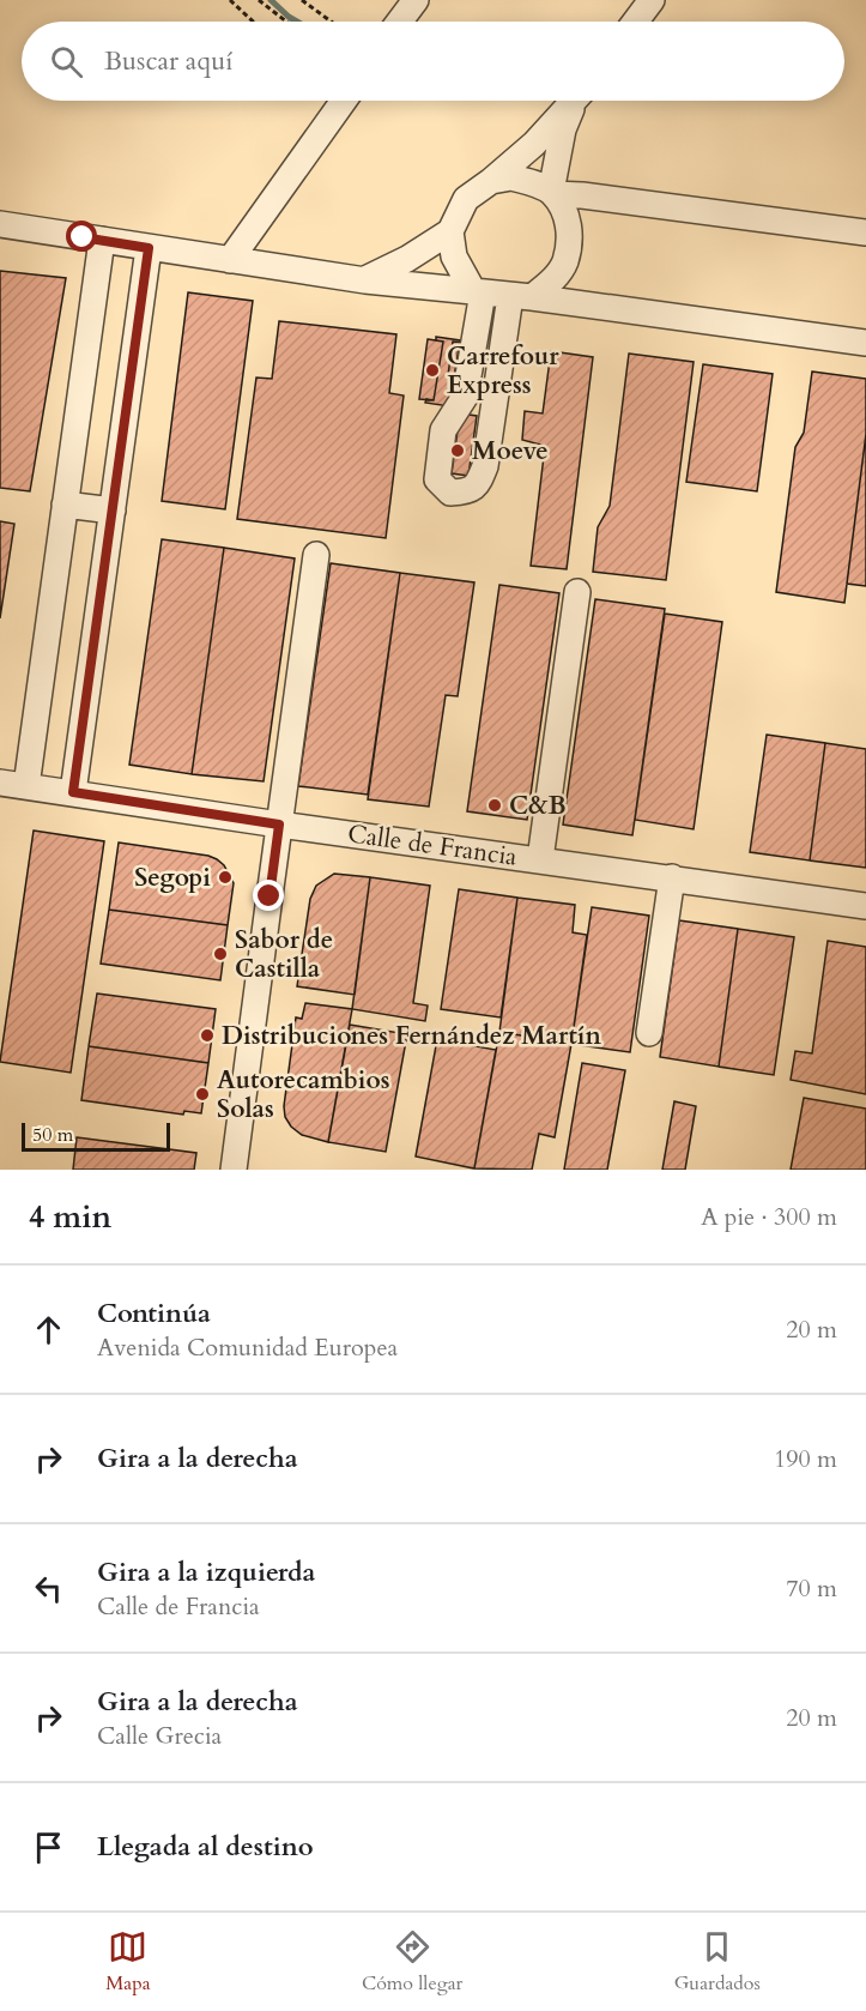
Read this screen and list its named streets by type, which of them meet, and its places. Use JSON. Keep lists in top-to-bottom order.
{
  "streets": {
    "street": ["Calle de Francia"]
  },
  "places": [
    "Carrefour Express",
    "Moeve",
    "C&B",
    "Segopi",
    "Sabor de Castilla",
    "Distribuciones Fernández Martín",
    "Autorecambios Solas"
  ],
  "scale_bar": "50 m",
  "page": {
    "search": "Buscar aquí",
    "scale": "50 m",
    "heading": ["4 min", "A pie · 300 m"],
    "list": [
      ["Continúa", "Avenida Comunidad Europea", "20 m"],
      ["Gira a la derecha", "190 m"],
      ["Gira a la izquierda", "Calle de Francia", "70 m"],
      ["Gira a la derecha", "Calle Grecia", "20 m"],
      "Llegada al destino"
    ],
    "nav": ["Mapa", "Cómo llegar", "Guardados"]
  }
}
